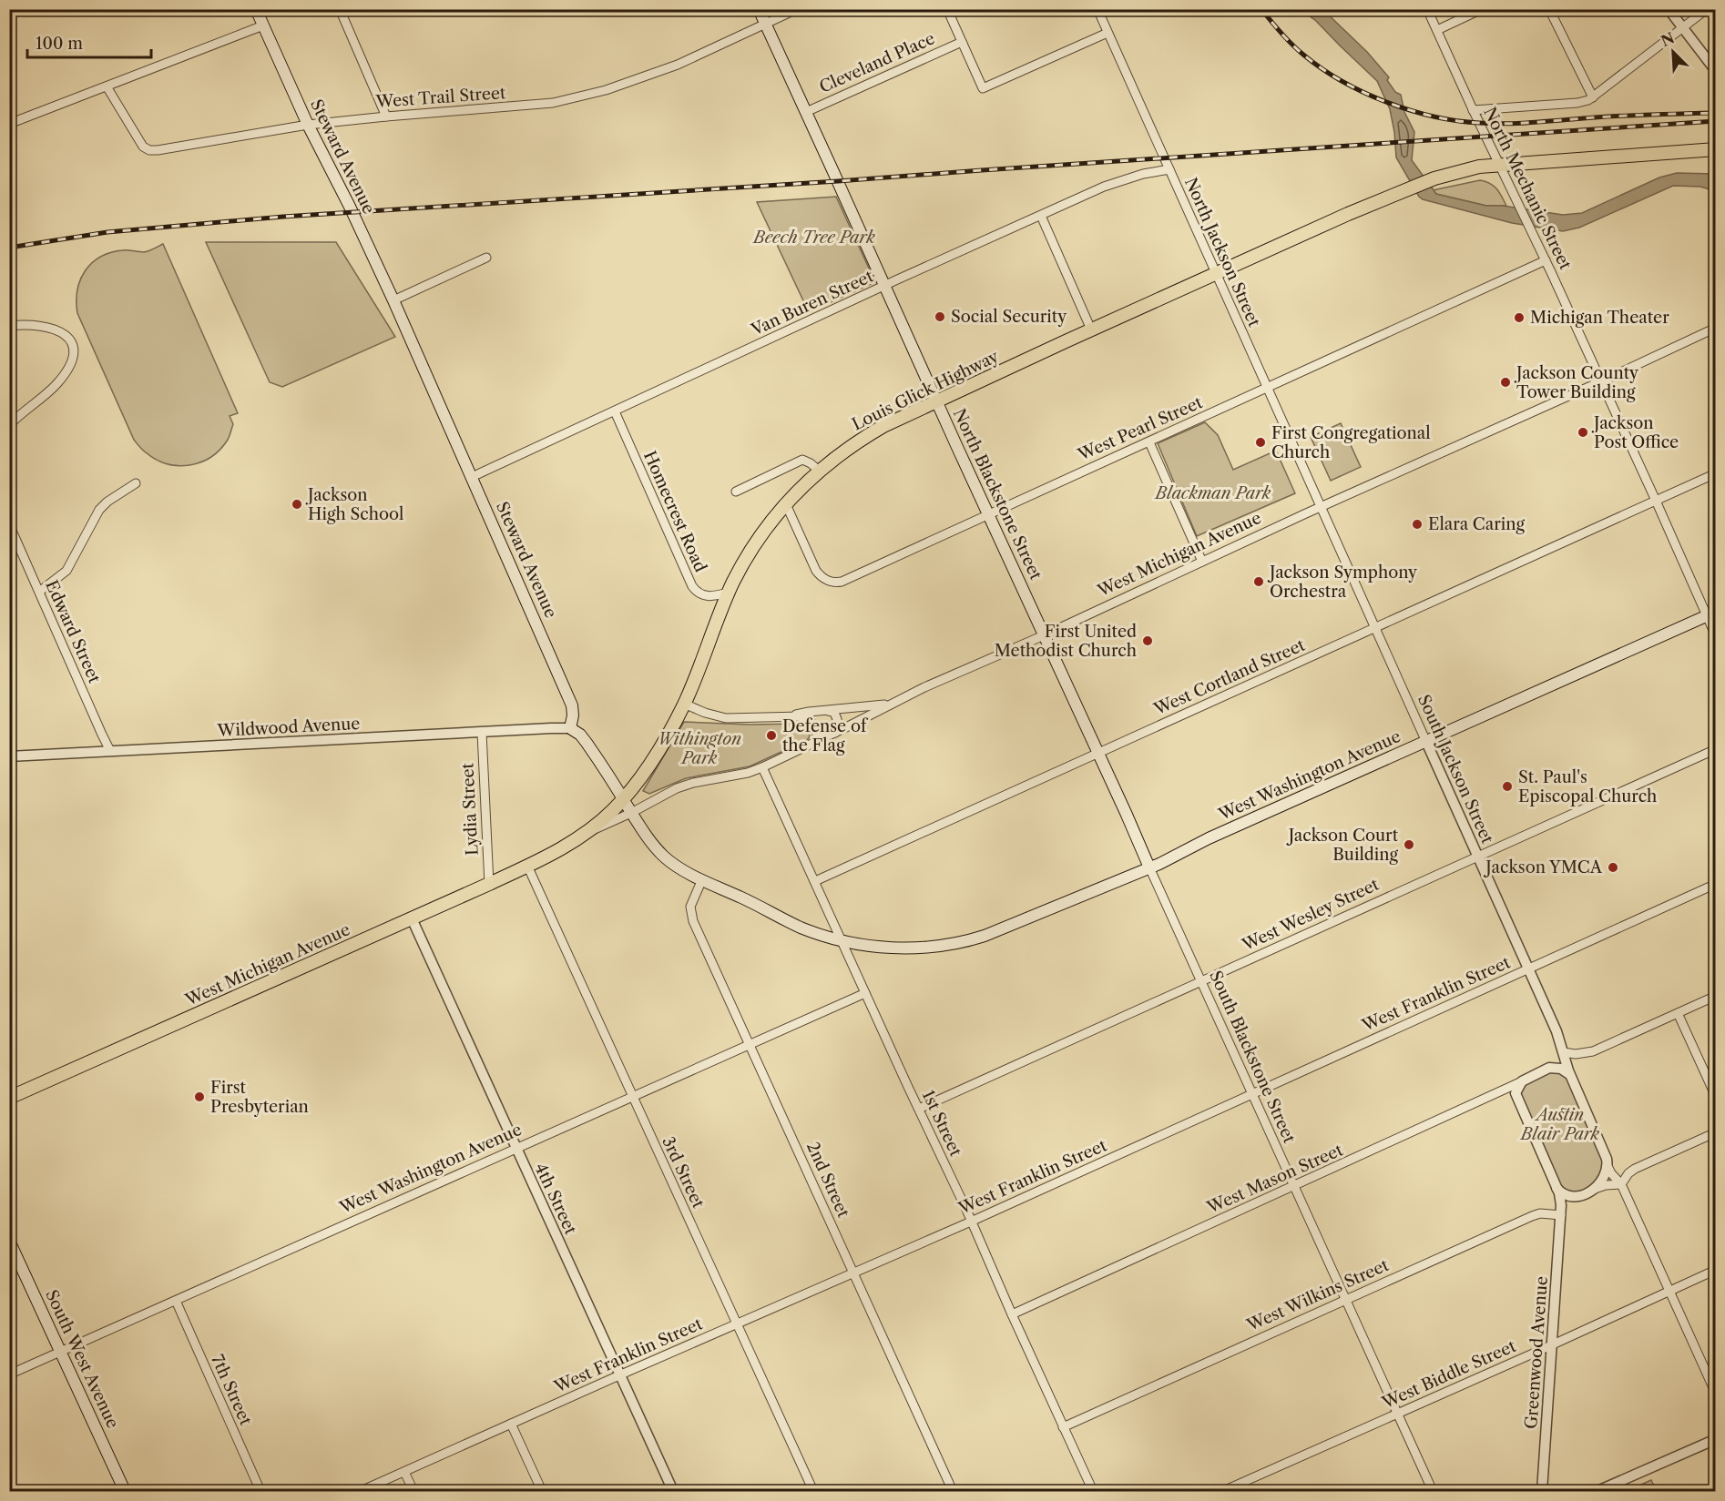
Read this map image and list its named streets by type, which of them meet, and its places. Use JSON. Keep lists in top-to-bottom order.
{
  "streets": {
    "main road": [
      "Steward Avenue",
      "Louis Glick Highway",
      "North Blackstone Street",
      "West Michigan Avenue",
      "West Washington Avenue",
      "South Blackstone Street",
      "South West Avenue"
    ],
    "street": [
      "Cleveland Place",
      "West Trail Street",
      "North Mechanic Street",
      "North Jackson Street",
      "Van Buren Street",
      "West Pearl Street",
      "Homecrest Road",
      "Edward Street",
      "West Cortland Street",
      "Wildwood Avenue",
      "South Jackson Street",
      "Lydia Street",
      "West Wesley Street",
      "West Franklin Street",
      "1st Street",
      "3rd Street",
      "West Mason Street",
      "2nd Street",
      "4th Street",
      "West Wilkins Street",
      "Greenwood Avenue",
      "West Biddle Street",
      "7th Street"
    ]
  },
  "crossings": [
    ["Cleveland Place", "North Blackstone Street"],
    ["West Trail Street", "Steward Avenue"],
    ["West Trail Street", "North Blackstone Street"],
    ["Steward Avenue", "Van Buren Street"],
    ["Steward Avenue", "Wildwood Avenue"],
    ["North Mechanic Street", "Louis Glick Highway"],
    ["North Mechanic Street", "West Pearl Street"],
    ["North Mechanic Street", "West Michigan Avenue"],
    ["North Mechanic Street", "West Cortland Street"],
    ["North Mechanic Street", "West Washington Avenue"],
    ["North Jackson Street", "Van Buren Street"],
    ["North Jackson Street", "Louis Glick Highway"],
    ["North Jackson Street", "West Pearl Street"],
    ["North Jackson Street", "West Michigan Avenue"],
    ["North Jackson Street", "South Jackson Street"],
    ["Van Buren Street", "North Blackstone Street"],
    ["Van Buren Street", "Homecrest Road"],
    ["Louis Glick Highway", "West Pearl Street"],
    ["Louis Glick Highway", "North Blackstone Street"],
    ["Louis Glick Highway", "Homecrest Road"],
    ["Louis Glick Highway", "West Michigan Avenue"],
    ["West Pearl Street", "North Blackstone Street"],
    ["North Blackstone Street", "West Michigan Avenue"],
    ["North Blackstone Street", "South Blackstone Street"],
    ["West Michigan Avenue", "South Jackson Street"],
    ["West Michigan Avenue", "Lydia Street"],
    ["West Michigan Avenue", "South Blackstone Street"],
    ["West Michigan Avenue", "1st Street"],
    ["West Michigan Avenue", "3rd Street"],
    ["West Michigan Avenue", "4th Street"],
    ["Edward Street", "Wildwood Avenue"],
    ["West Cortland Street", "South Jackson Street"],
    ["West Cortland Street", "South Blackstone Street"],
    ["West Cortland Street", "1st Street"],
    ["Wildwood Avenue", "Lydia Street"],
    ["South Jackson Street", "West Washington Avenue"],
    ["South Jackson Street", "West Wesley Street"],
    ["South Jackson Street", "West Franklin Street"],
    ["South Jackson Street", "West Mason Street"],
    ["South Jackson Street", "West Biddle Street"],
    ["West Washington Avenue", "South Blackstone Street"],
    ["West Washington Avenue", "1st Street"],
    ["West Washington Avenue", "3rd Street"],
    ["West Washington Avenue", "2nd Street"],
    ["West Washington Avenue", "4th Street"],
    ["West Washington Avenue", "South West Avenue"],
    ["West Washington Avenue", "7th Street"],
    ["West Wesley Street", "South Blackstone Street"],
    ["West Wesley Street", "1st Street"],
    ["West Franklin Street", "South Blackstone Street"],
    ["West Franklin Street", "1st Street"],
    ["West Franklin Street", "3rd Street"],
    ["West Franklin Street", "2nd Street"],
    ["West Franklin Street", "4th Street"],
    ["South Blackstone Street", "West Mason Street"],
    ["South Blackstone Street", "West Wilkins Street"],
    ["South Blackstone Street", "West Biddle Street"],
    ["1st Street", "West Mason Street"],
    ["1st Street", "West Wilkins Street"],
    ["West Wilkins Street", "Greenwood Avenue"],
    ["Greenwood Avenue", "West Biddle Street"]
  ],
  "parks": [
    "Beech Tree Park",
    "Blackman Park",
    "Withington Park",
    "Austin Blair Park"
  ],
  "places": [
    "Social Security",
    "Michigan Theater",
    "Jackson County Tower Building",
    "Jackson Post Office",
    "First Congregational Church",
    "Jackson High School",
    "Elara Caring",
    "Jackson Symphony Orchestra",
    "First United Methodist Church",
    "Defense of the Flag",
    "St. Paul's Episcopal Church",
    "Jackson Court Building",
    "Jackson YMCA",
    "First Presbyterian"
  ],
  "scale_bar": "100 m",
  "north": "top left"
}
